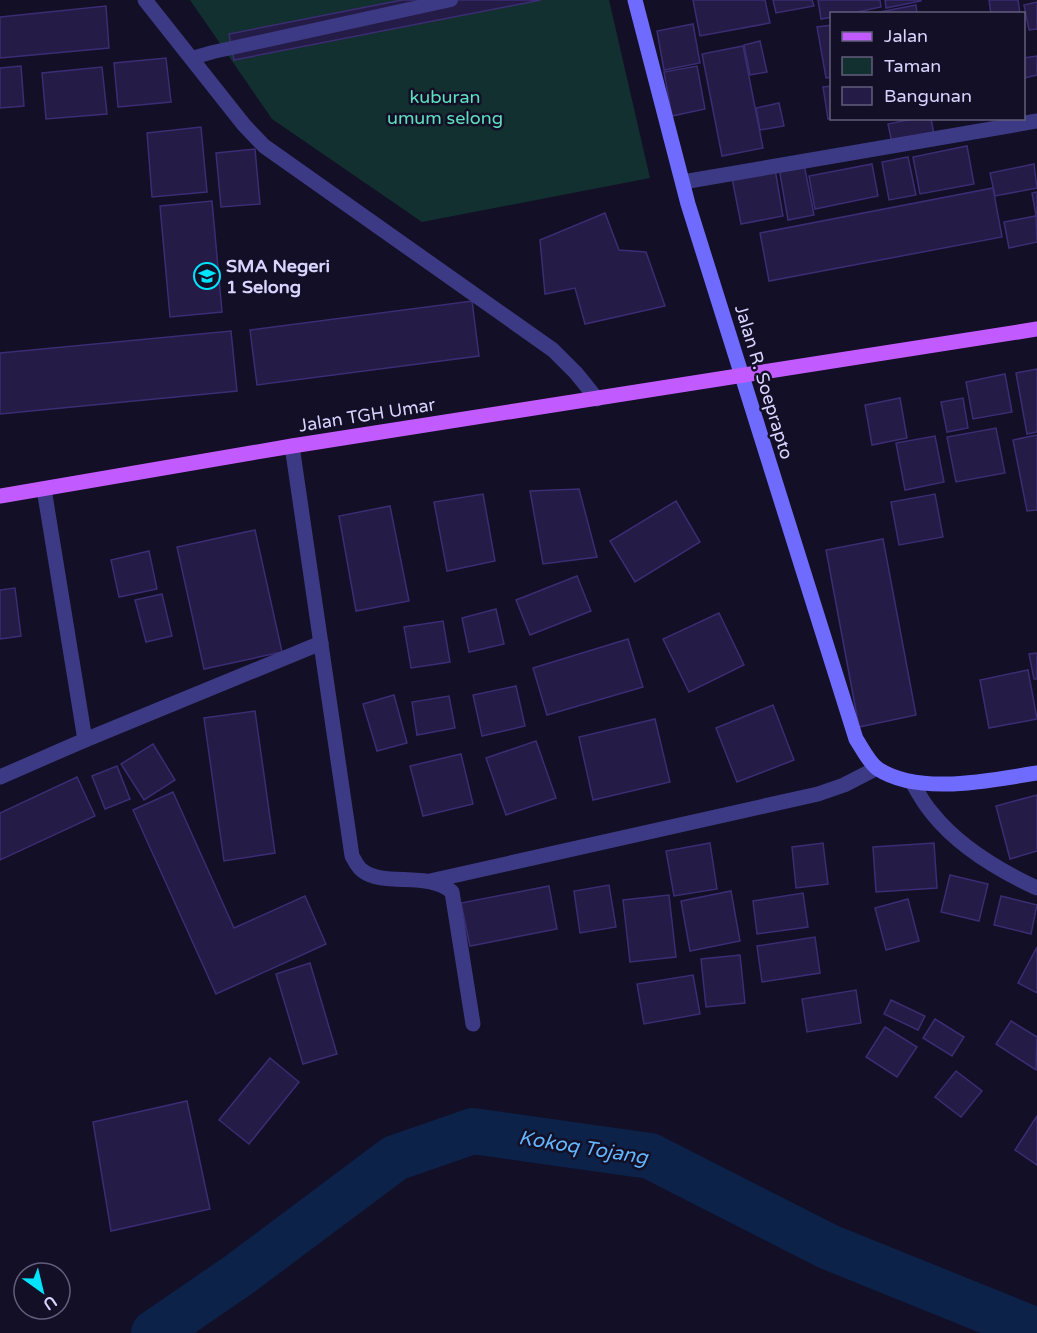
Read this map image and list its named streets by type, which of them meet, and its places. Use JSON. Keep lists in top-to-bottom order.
{
  "streets": {
    "main road": ["Jalan TGH Umar"],
    "street": ["Jalan R. Soeprapto"]
  },
  "crossings": [
    ["Jalan R. Soeprapto", "Jalan TGH Umar"]
  ],
  "water": ["Kokoq Tojang"],
  "parks": ["kuburan umum selong"],
  "places": {
    "school or university": ["SMA Negeri 1 Selong"]
  },
  "legend": ["Jalan", "Taman", "Bangunan"],
  "north": "bottom right"
}
